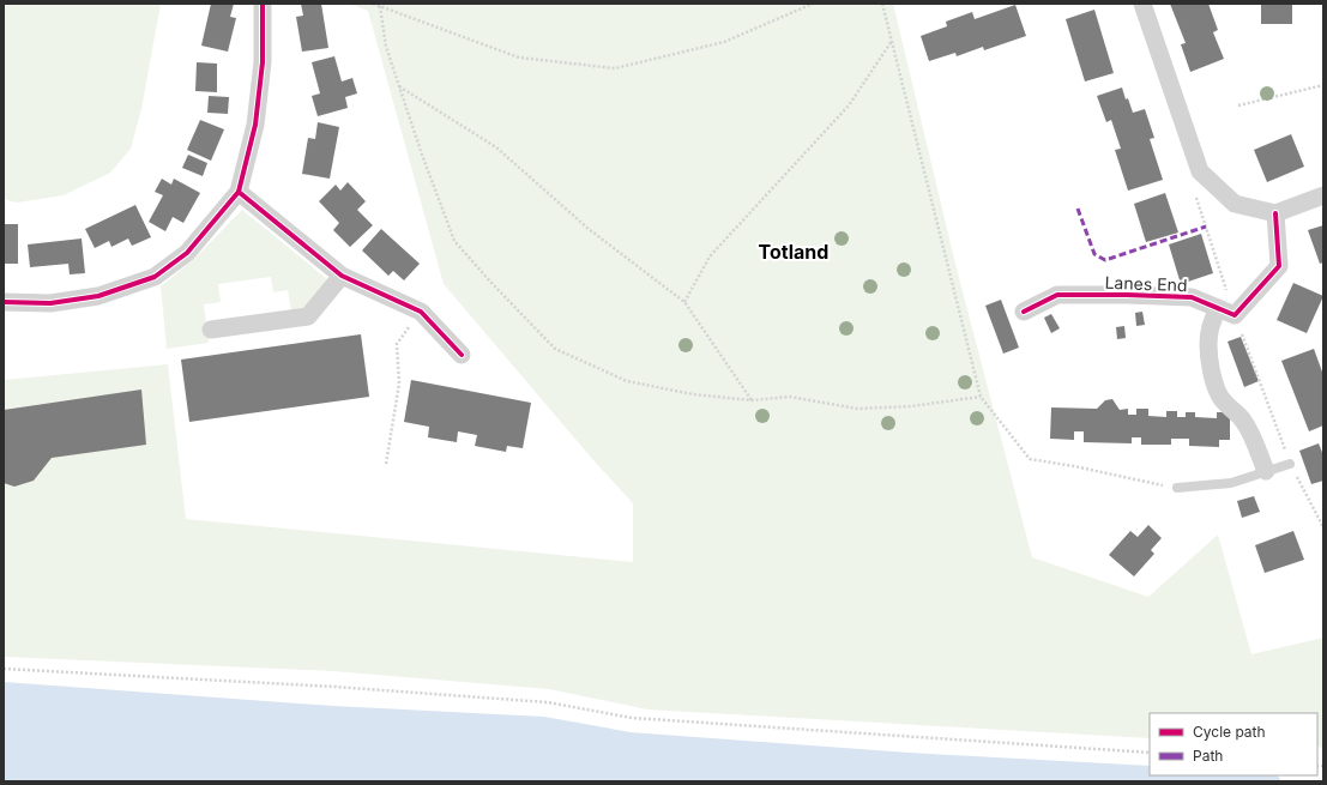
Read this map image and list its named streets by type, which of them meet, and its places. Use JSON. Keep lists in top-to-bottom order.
{
  "streets": {
    "street": ["Lanes End"]
  },
  "districts": ["Totland"],
  "legend": ["Cycle path", "Path"]
}
